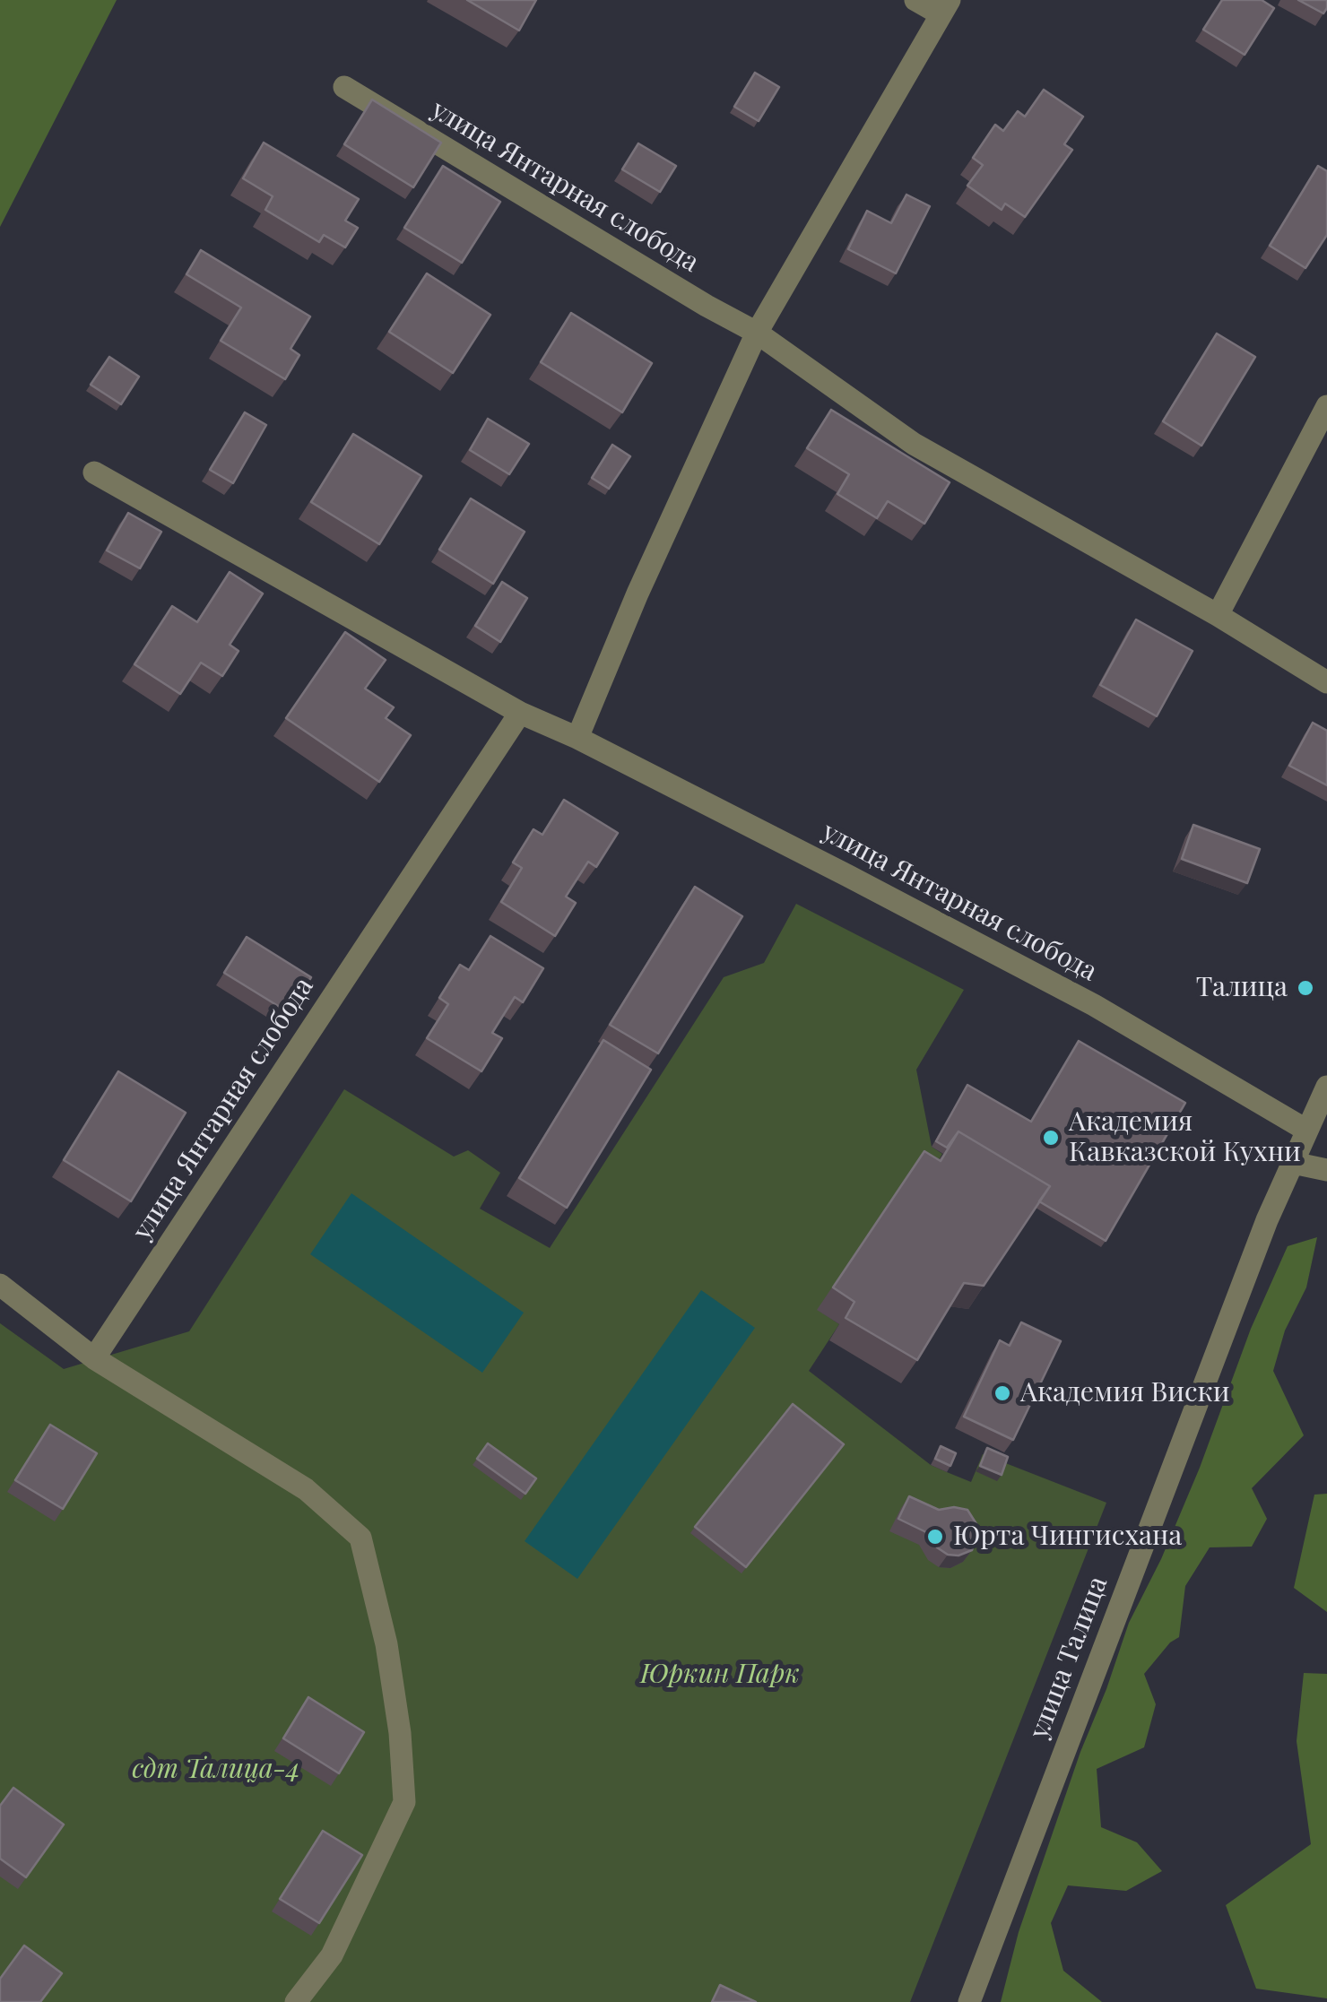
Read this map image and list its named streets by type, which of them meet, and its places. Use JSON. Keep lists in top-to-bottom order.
{
  "streets": {
    "street": ["улица Янтарная слобода", "улица Талица"]
  },
  "crossings": [
    ["улица Янтарная слобода", "улица Талица"]
  ],
  "parks": ["Юркин Парк", "сдт Талица-4"],
  "places": [
    "Талица",
    "Академия Кавказской Кухни",
    "Академия Виски",
    "Юрта Чингисхана"
  ]
}
